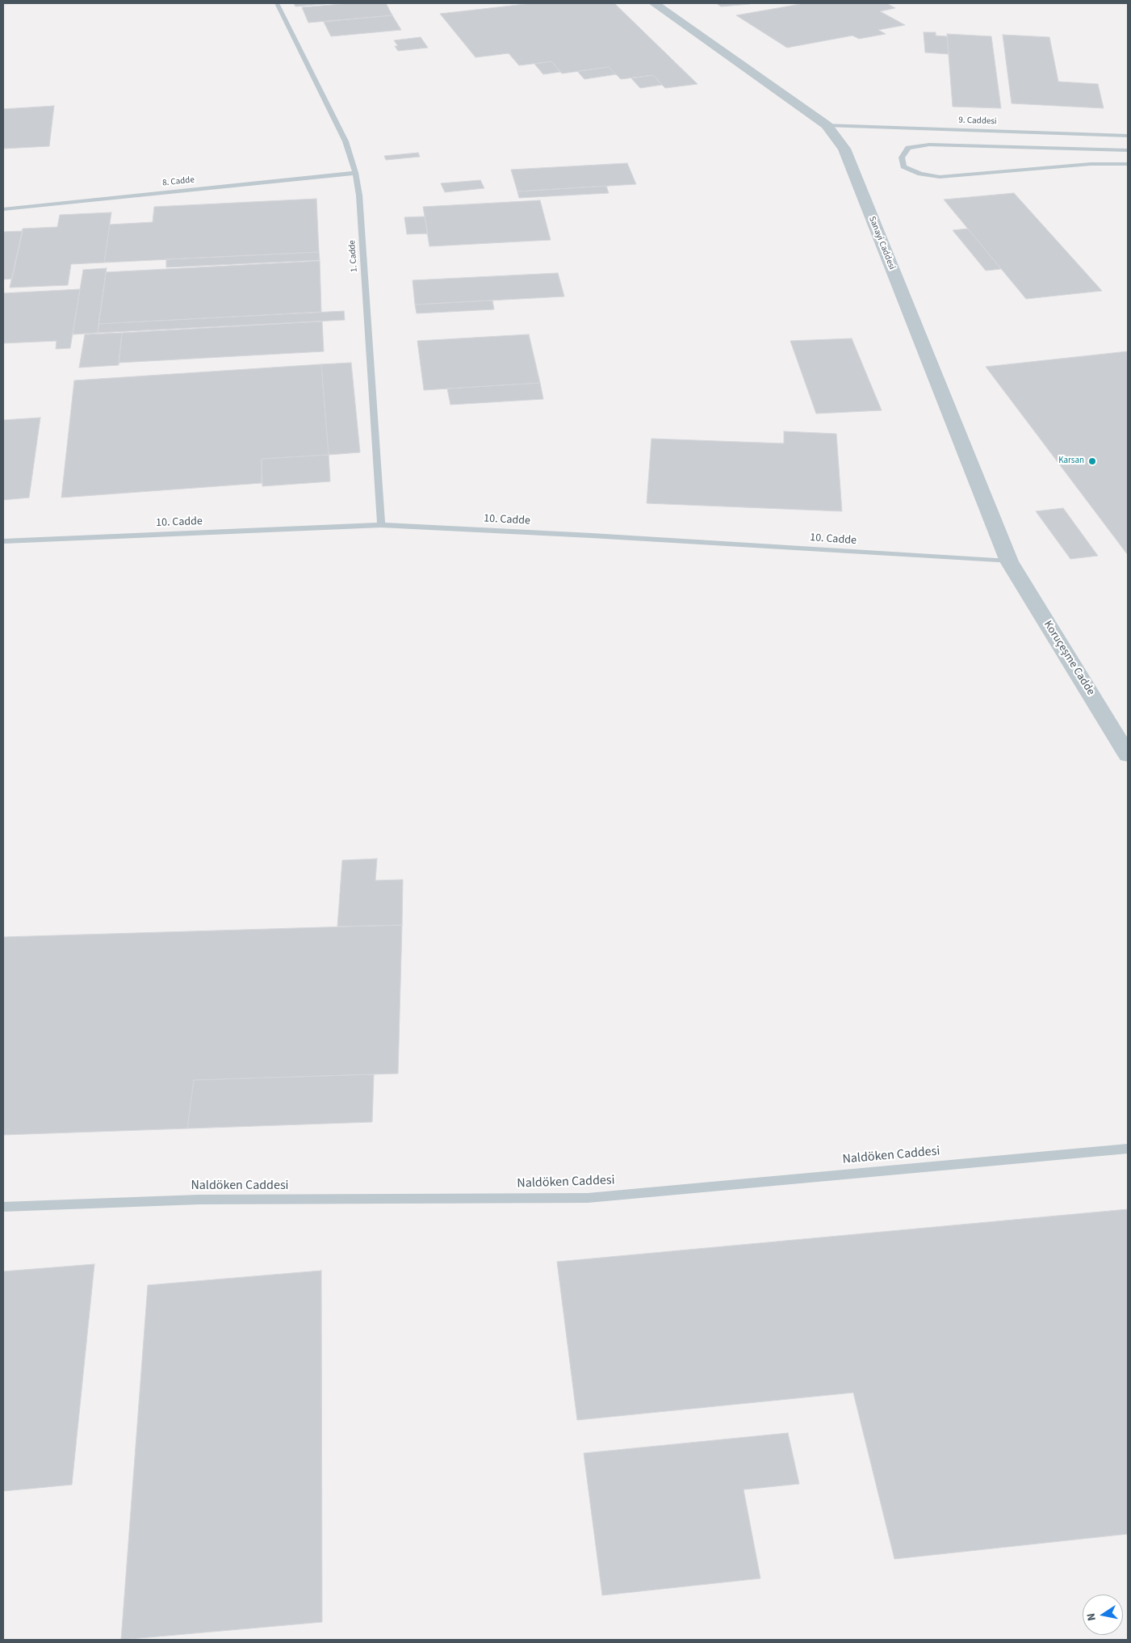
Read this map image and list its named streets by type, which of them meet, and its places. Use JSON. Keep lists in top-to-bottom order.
{
  "streets": {
    "street": ["Sanayi Caddesi", "Koruçeşme Cadde"],
    "lane": [
      "9. Caddesi",
      "8. Cadde",
      "1. Cadde",
      "10. Cadde",
      "Naldöken Caddesi"
    ]
  },
  "crossings": [
    ["9. Caddesi", "Sanayi Caddesi"],
    ["8. Cadde", "1. Cadde"],
    ["Sanayi Caddesi", "10. Cadde"],
    ["Sanayi Caddesi", "Koruçeşme Cadde"],
    ["1. Cadde", "10. Cadde"],
    ["10. Cadde", "Koruçeşme Cadde"]
  ],
  "places": ["Karsan"],
  "north": "left"
}
